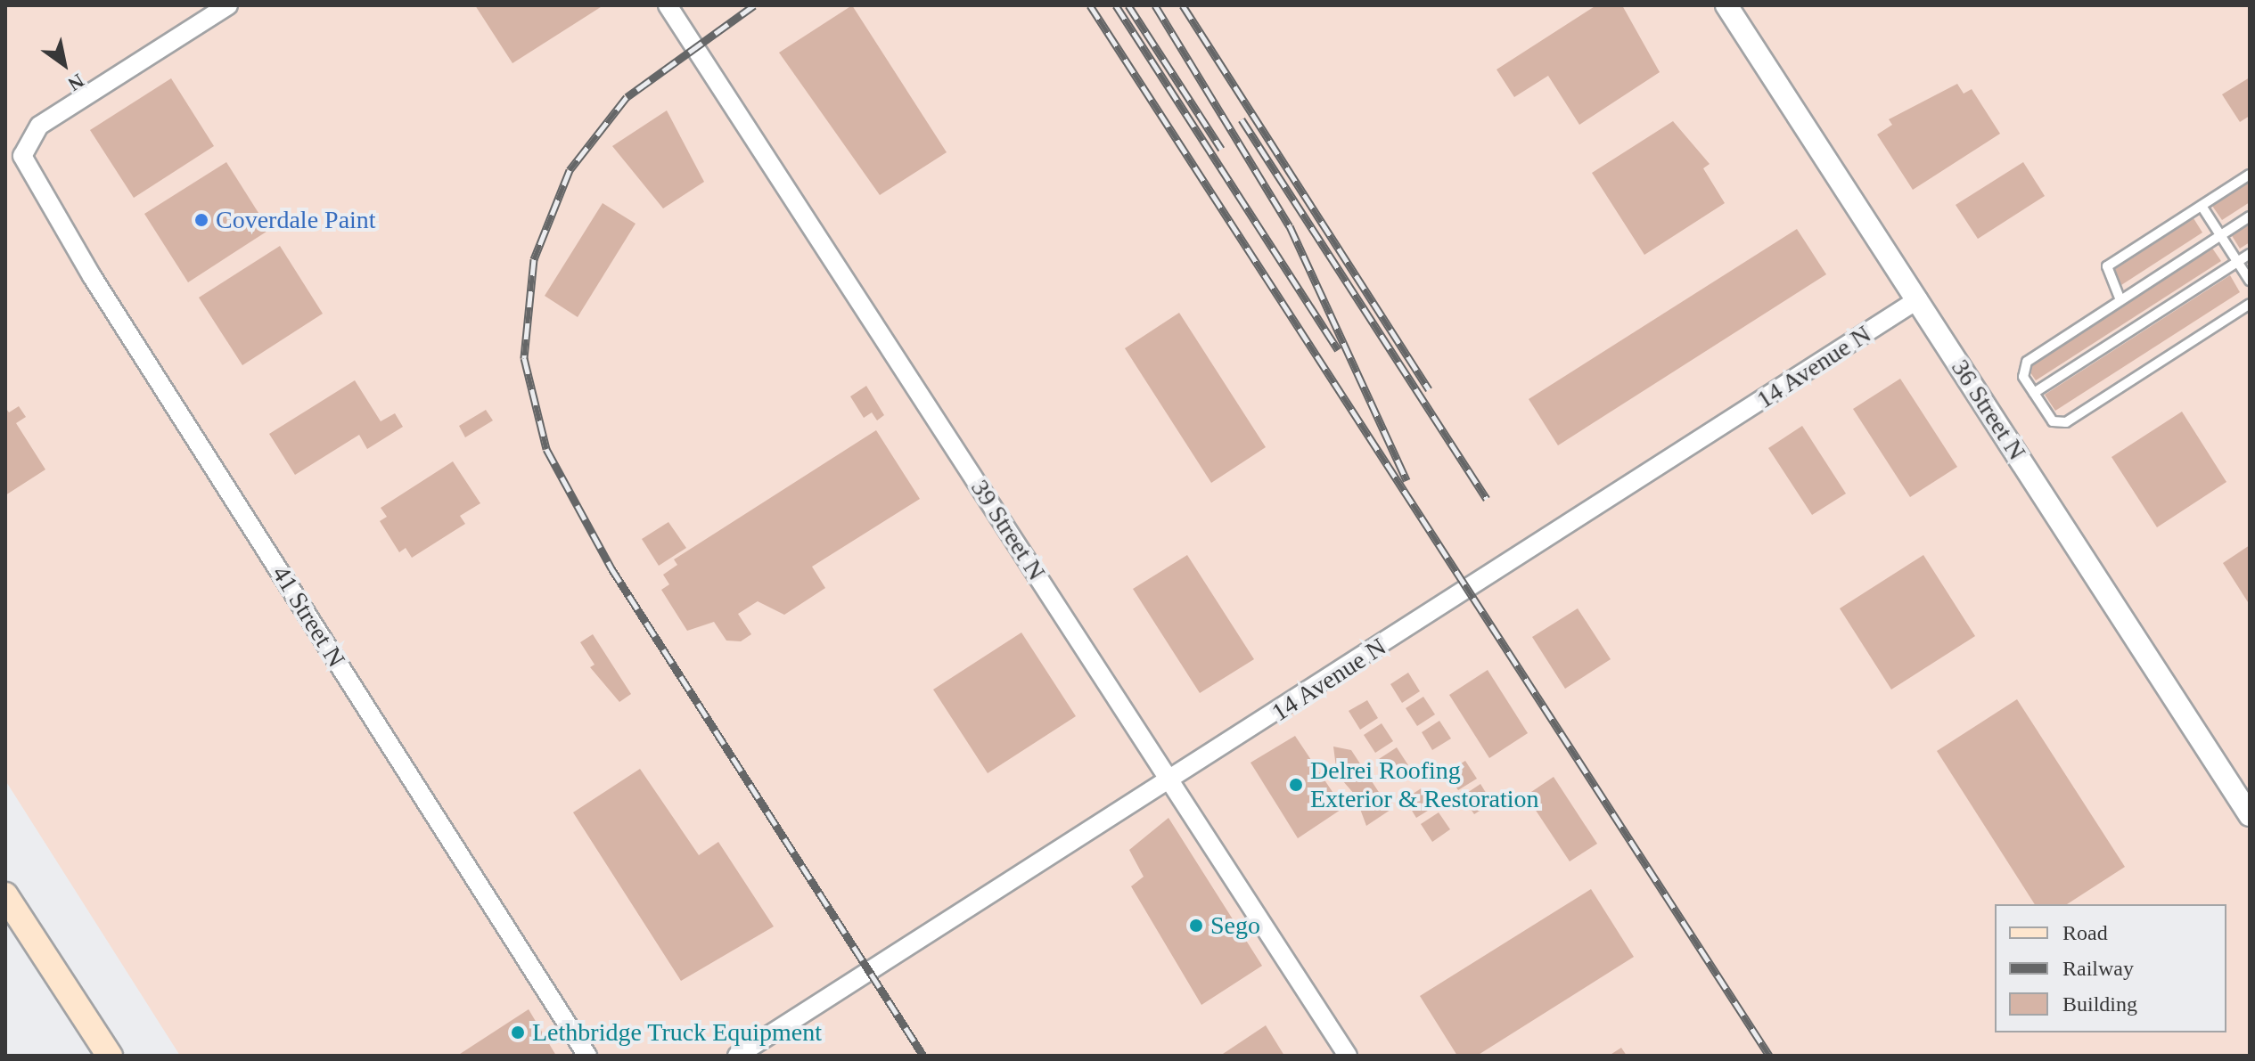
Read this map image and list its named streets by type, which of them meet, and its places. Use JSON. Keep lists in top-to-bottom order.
{
  "streets": {
    "street": [
      "14 Avenue N",
      "36 Street N",
      "39 Street N",
      "41 Street N"
    ]
  },
  "crossings": [
    ["14 Avenue N", "36 Street N"],
    ["14 Avenue N", "39 Street N"]
  ],
  "places": [
    "Coverdale Paint",
    "Delrei Roofing Exterior & Restoration",
    "Sego",
    "Lethbridge Truck Equipment"
  ],
  "legend": ["Road", "Railway", "Building"],
  "north": "bottom right"
}
